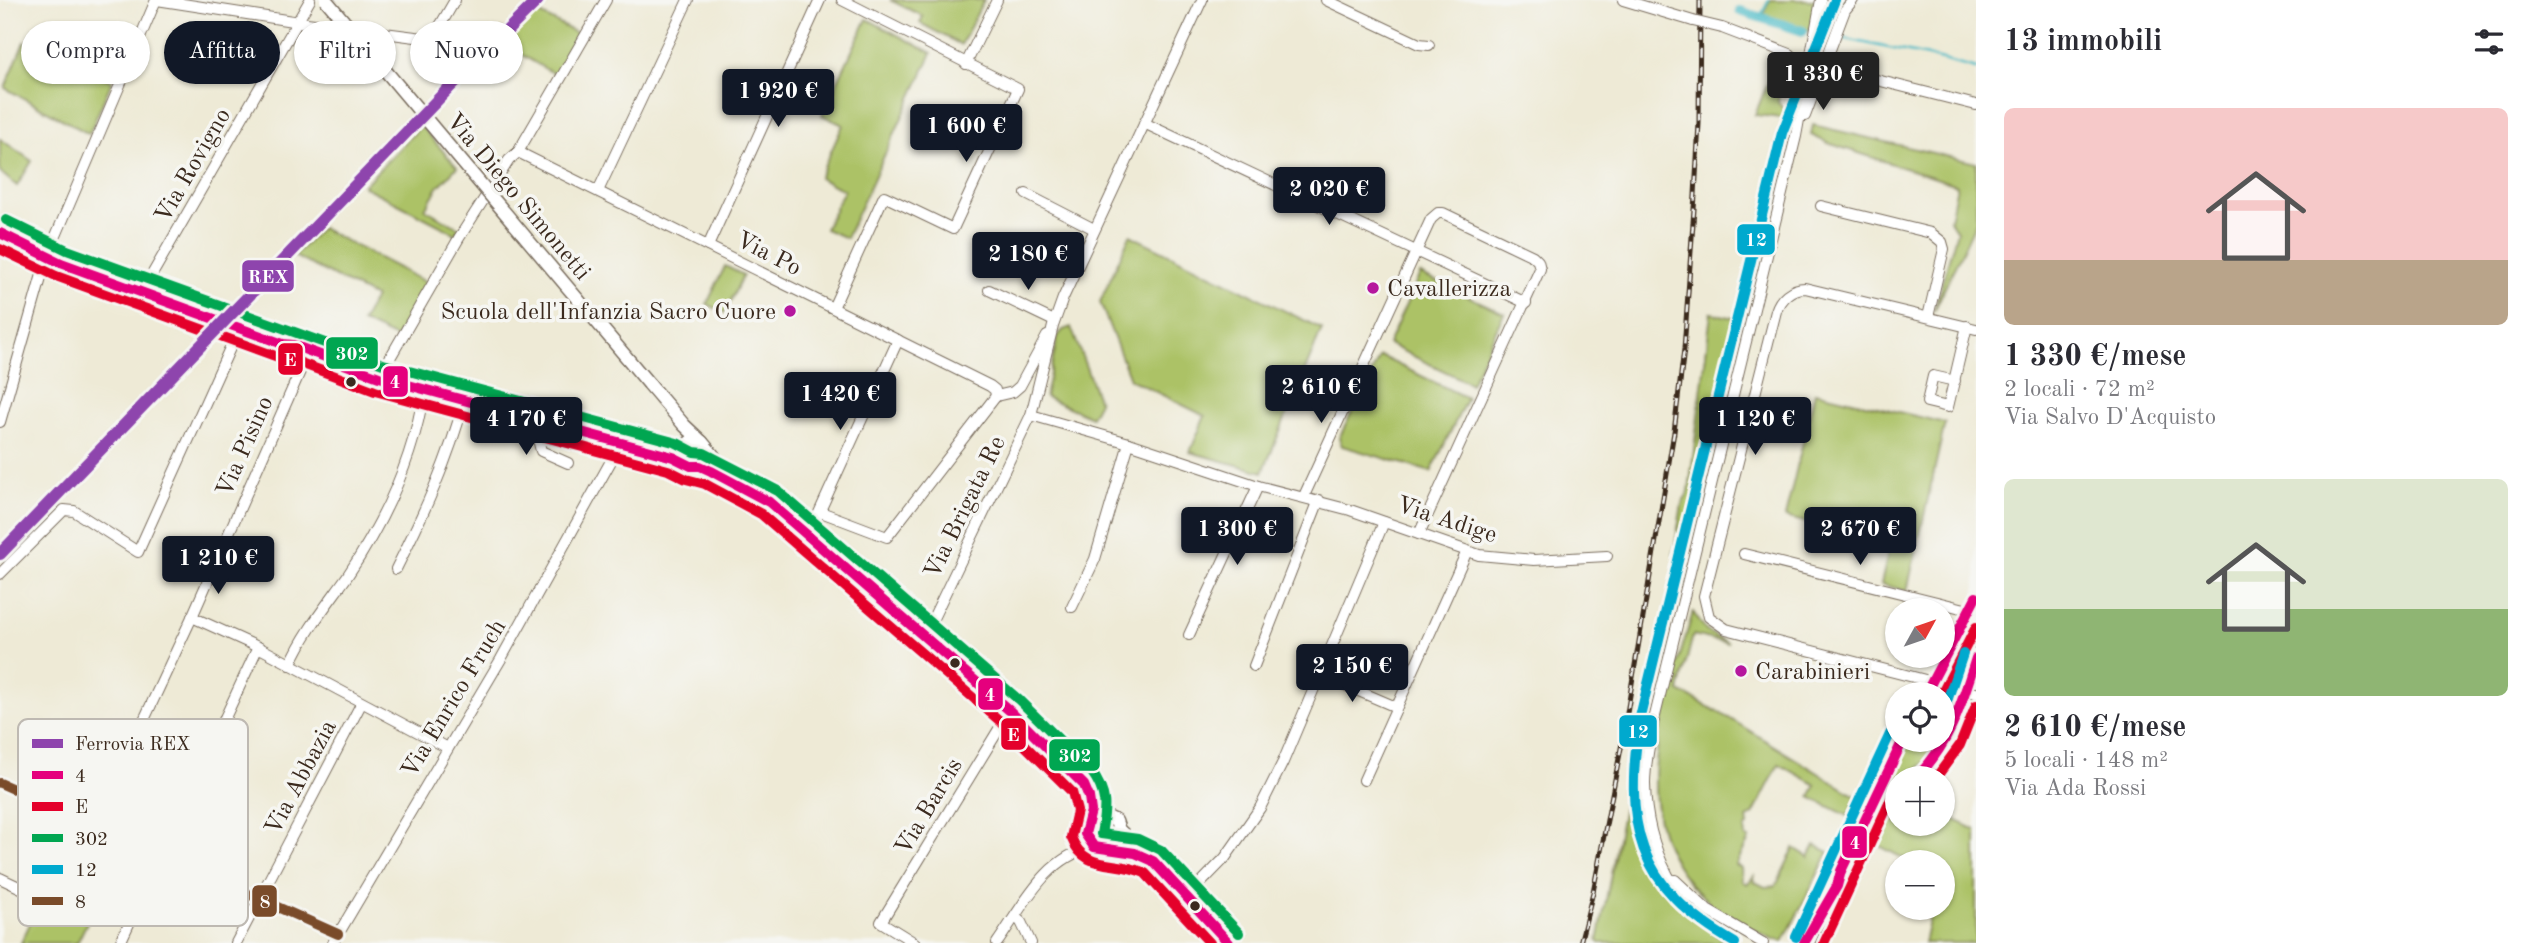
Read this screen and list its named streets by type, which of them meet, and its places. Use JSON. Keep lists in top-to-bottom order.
{
  "streets": {
    "main road": ["Via Diego Simonetti"],
    "street": [
      "Via Rovigno",
      "Via Po",
      "Via Pisino",
      "Via Brigata Re",
      "Via Adige",
      "Via Enrico Fruch",
      "Via Abbazia",
      "Via Barcis"
    ]
  },
  "crossings": [
    ["Via Po", "Via Brigata Re"],
    ["Via Brigata Re", "Via Adige"]
  ],
  "places": ["Cavallerizza", "Scuola dell'Infanzia Sacro Cuore", "Carabinieri"],
  "lines": [
    "rail line REX",
    "transit line 12",
    "transit line 302",
    "transit line 4",
    "transit line E",
    "transit line 8"
  ],
  "legend": [
    "Ferrovia REX",
    "4",
    "E",
    "302",
    "12",
    "8"
  ],
  "north": "top right",
  "page": {
    "heading": "13 immobili",
    "chip": [
      "Compra",
      "Affitta",
      "Filtri",
      "Nuovo"
    ],
    "price": [
      "1 330 €",
      "1 920 €",
      "1 600 €",
      "2 020 €",
      "2 180 €",
      "2 610 €",
      "1 420 €",
      "4 170 €",
      "1 120 €",
      "1 300 €",
      "2 670 €",
      "1 210 €",
      "2 150 €"
    ],
    "list": [
      {
        "name": "1 330 €/mese",
        "note": "2 locali · 72 m² · Via Salvo D'Acquisto"
      },
      {
        "name": "2 610 €/mese",
        "note": "5 locali · 148 m² · Via Ada Rossi"
      }
    ],
    "map_buttons": ["+", "−"]
  }
}
